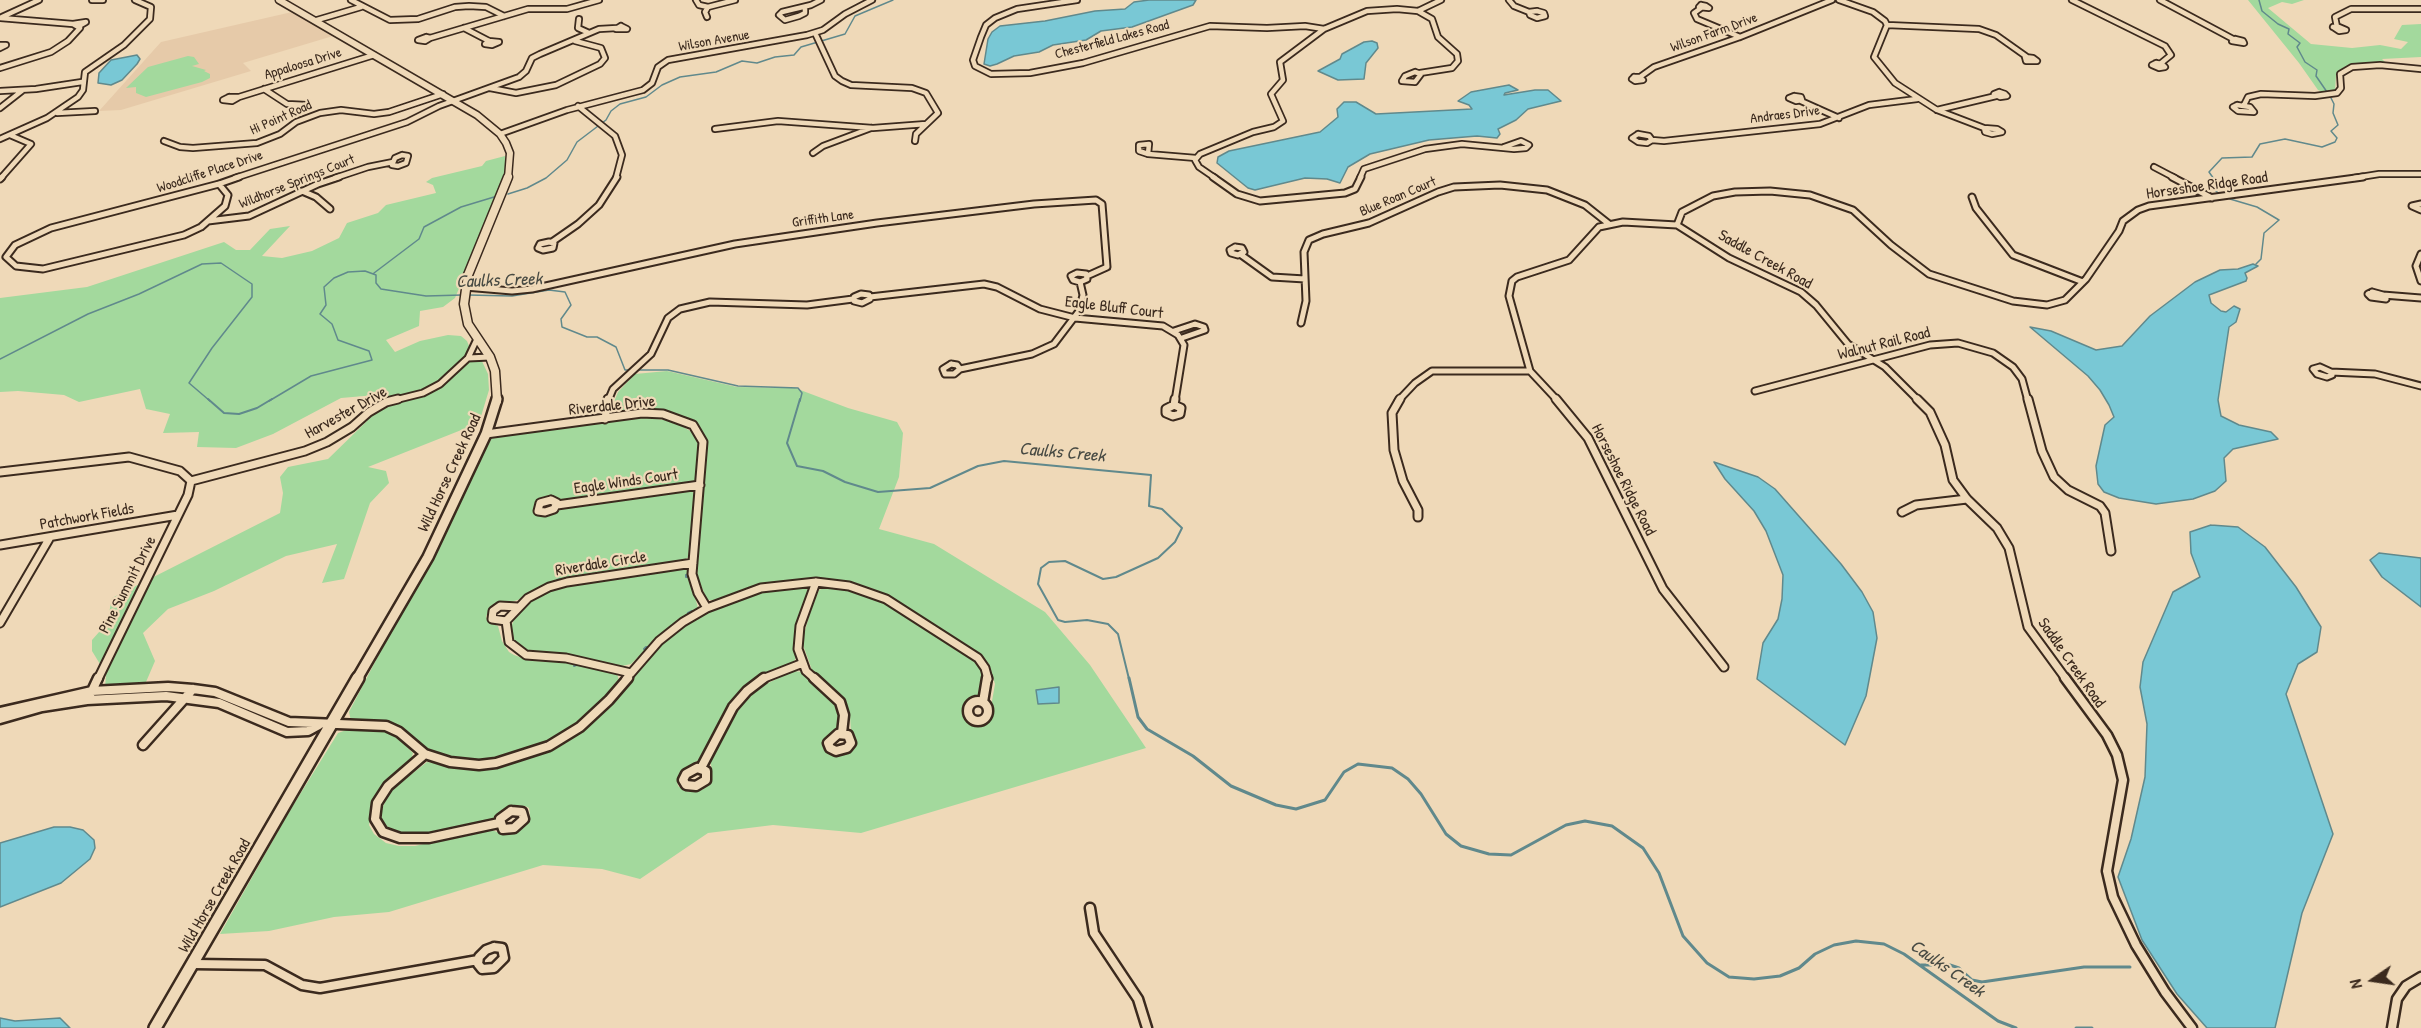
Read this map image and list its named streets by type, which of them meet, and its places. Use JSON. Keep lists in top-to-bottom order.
{
  "streets": {
    "main road": ["Wild Horse Creek Road"],
    "street": [
      "Wilson Farm Drive",
      "Chesterfield Lakes Road",
      "Wilson Avenue",
      "Appaloosa Drive",
      "Andraes Drive",
      "Hi Point Road",
      "Woodcliffe Place Drive",
      "Wildhorse Springs Court",
      "Horseshoe Ridge Road",
      "Blue Roan Court",
      "Griffith Lane",
      "Saddle Creek Road",
      "Eagle Bluff Court",
      "Walnut Rail Road",
      "Riverdale Drive",
      "Harvester Drive",
      "Eagle Winds Court",
      "Patchwork Fields",
      "Riverdale Circle",
      "Pine Summit Drive"
    ]
  },
  "crossings": [
    ["Wilson Avenue", "Wild Horse Creek Road"],
    ["Appaloosa Drive", "Wild Horse Creek Road"],
    ["Hi Point Road", "Wild Horse Creek Road"],
    ["Woodcliffe Place Drive", "Wildhorse Springs Court"],
    ["Woodcliffe Place Drive", "Wild Horse Creek Road"],
    ["Horseshoe Ridge Road", "Blue Roan Court"],
    ["Horseshoe Ridge Road", "Saddle Creek Road"],
    ["Griffith Lane", "Wild Horse Creek Road"],
    ["Saddle Creek Road", "Walnut Rail Road"],
    ["Eagle Bluff Court", "Riverdale Drive"],
    ["Riverdale Drive", "Wild Horse Creek Road"],
    ["Riverdale Drive", "Eagle Winds Court"],
    ["Riverdale Drive", "Riverdale Circle"],
    ["Harvester Drive", "Wild Horse Creek Road"],
    ["Harvester Drive", "Pine Summit Drive"],
    ["Patchwork Fields", "Pine Summit Drive"]
  ],
  "water": ["Caulks Creek"],
  "north": "left"
}
